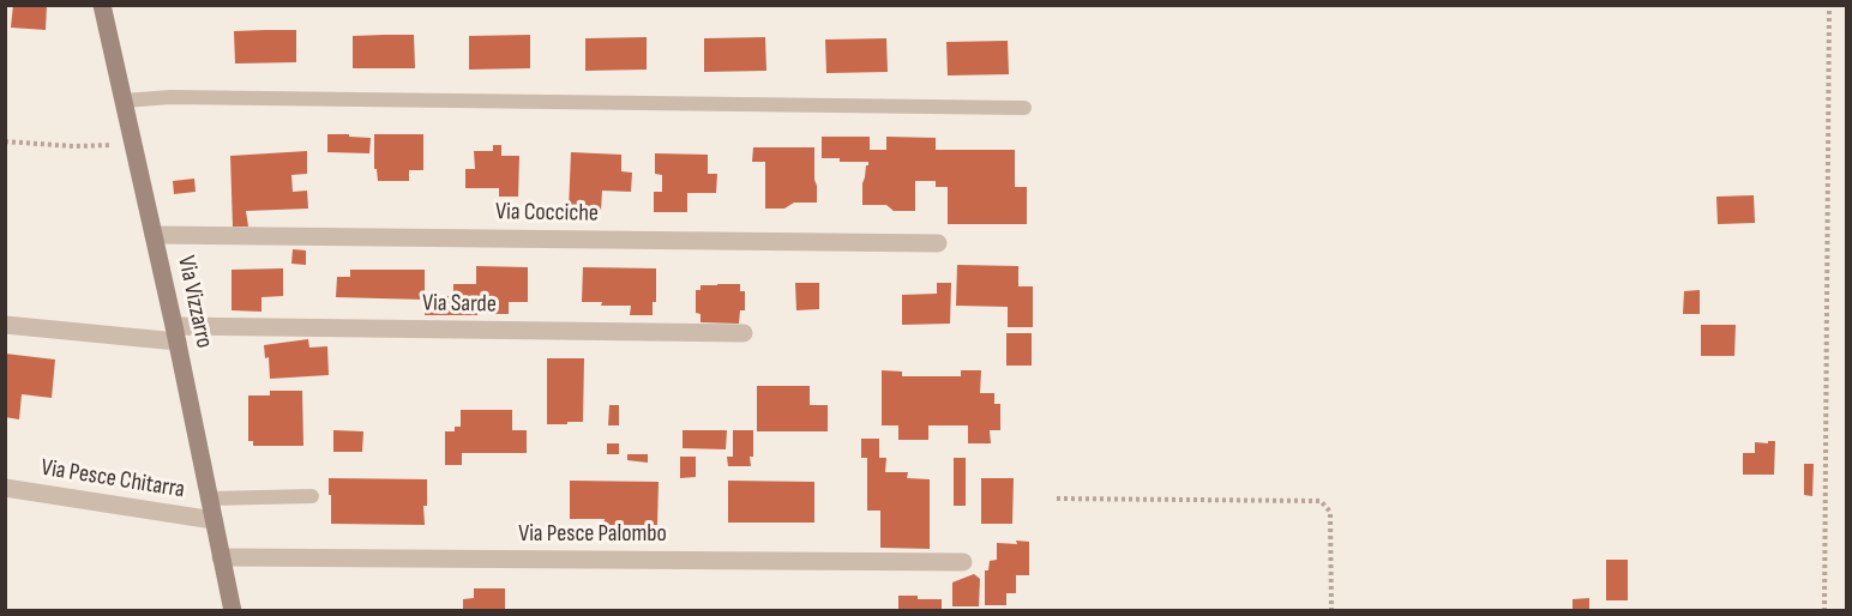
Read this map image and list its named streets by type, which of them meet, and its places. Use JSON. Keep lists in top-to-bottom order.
{
  "streets": {
    "street": [
      "Via Cocciche",
      "Via Vizzarro",
      "Via Sarde",
      "Via Pesce Chitarra",
      "Via Pesce Palombo"
    ]
  },
  "crossings": [
    ["Via Cocciche", "Via Vizzarro"],
    ["Via Vizzarro", "Via Sarde"],
    ["Via Vizzarro", "Via Pesce Chitarra"],
    ["Via Vizzarro", "Via Pesce Palombo"]
  ]
}
